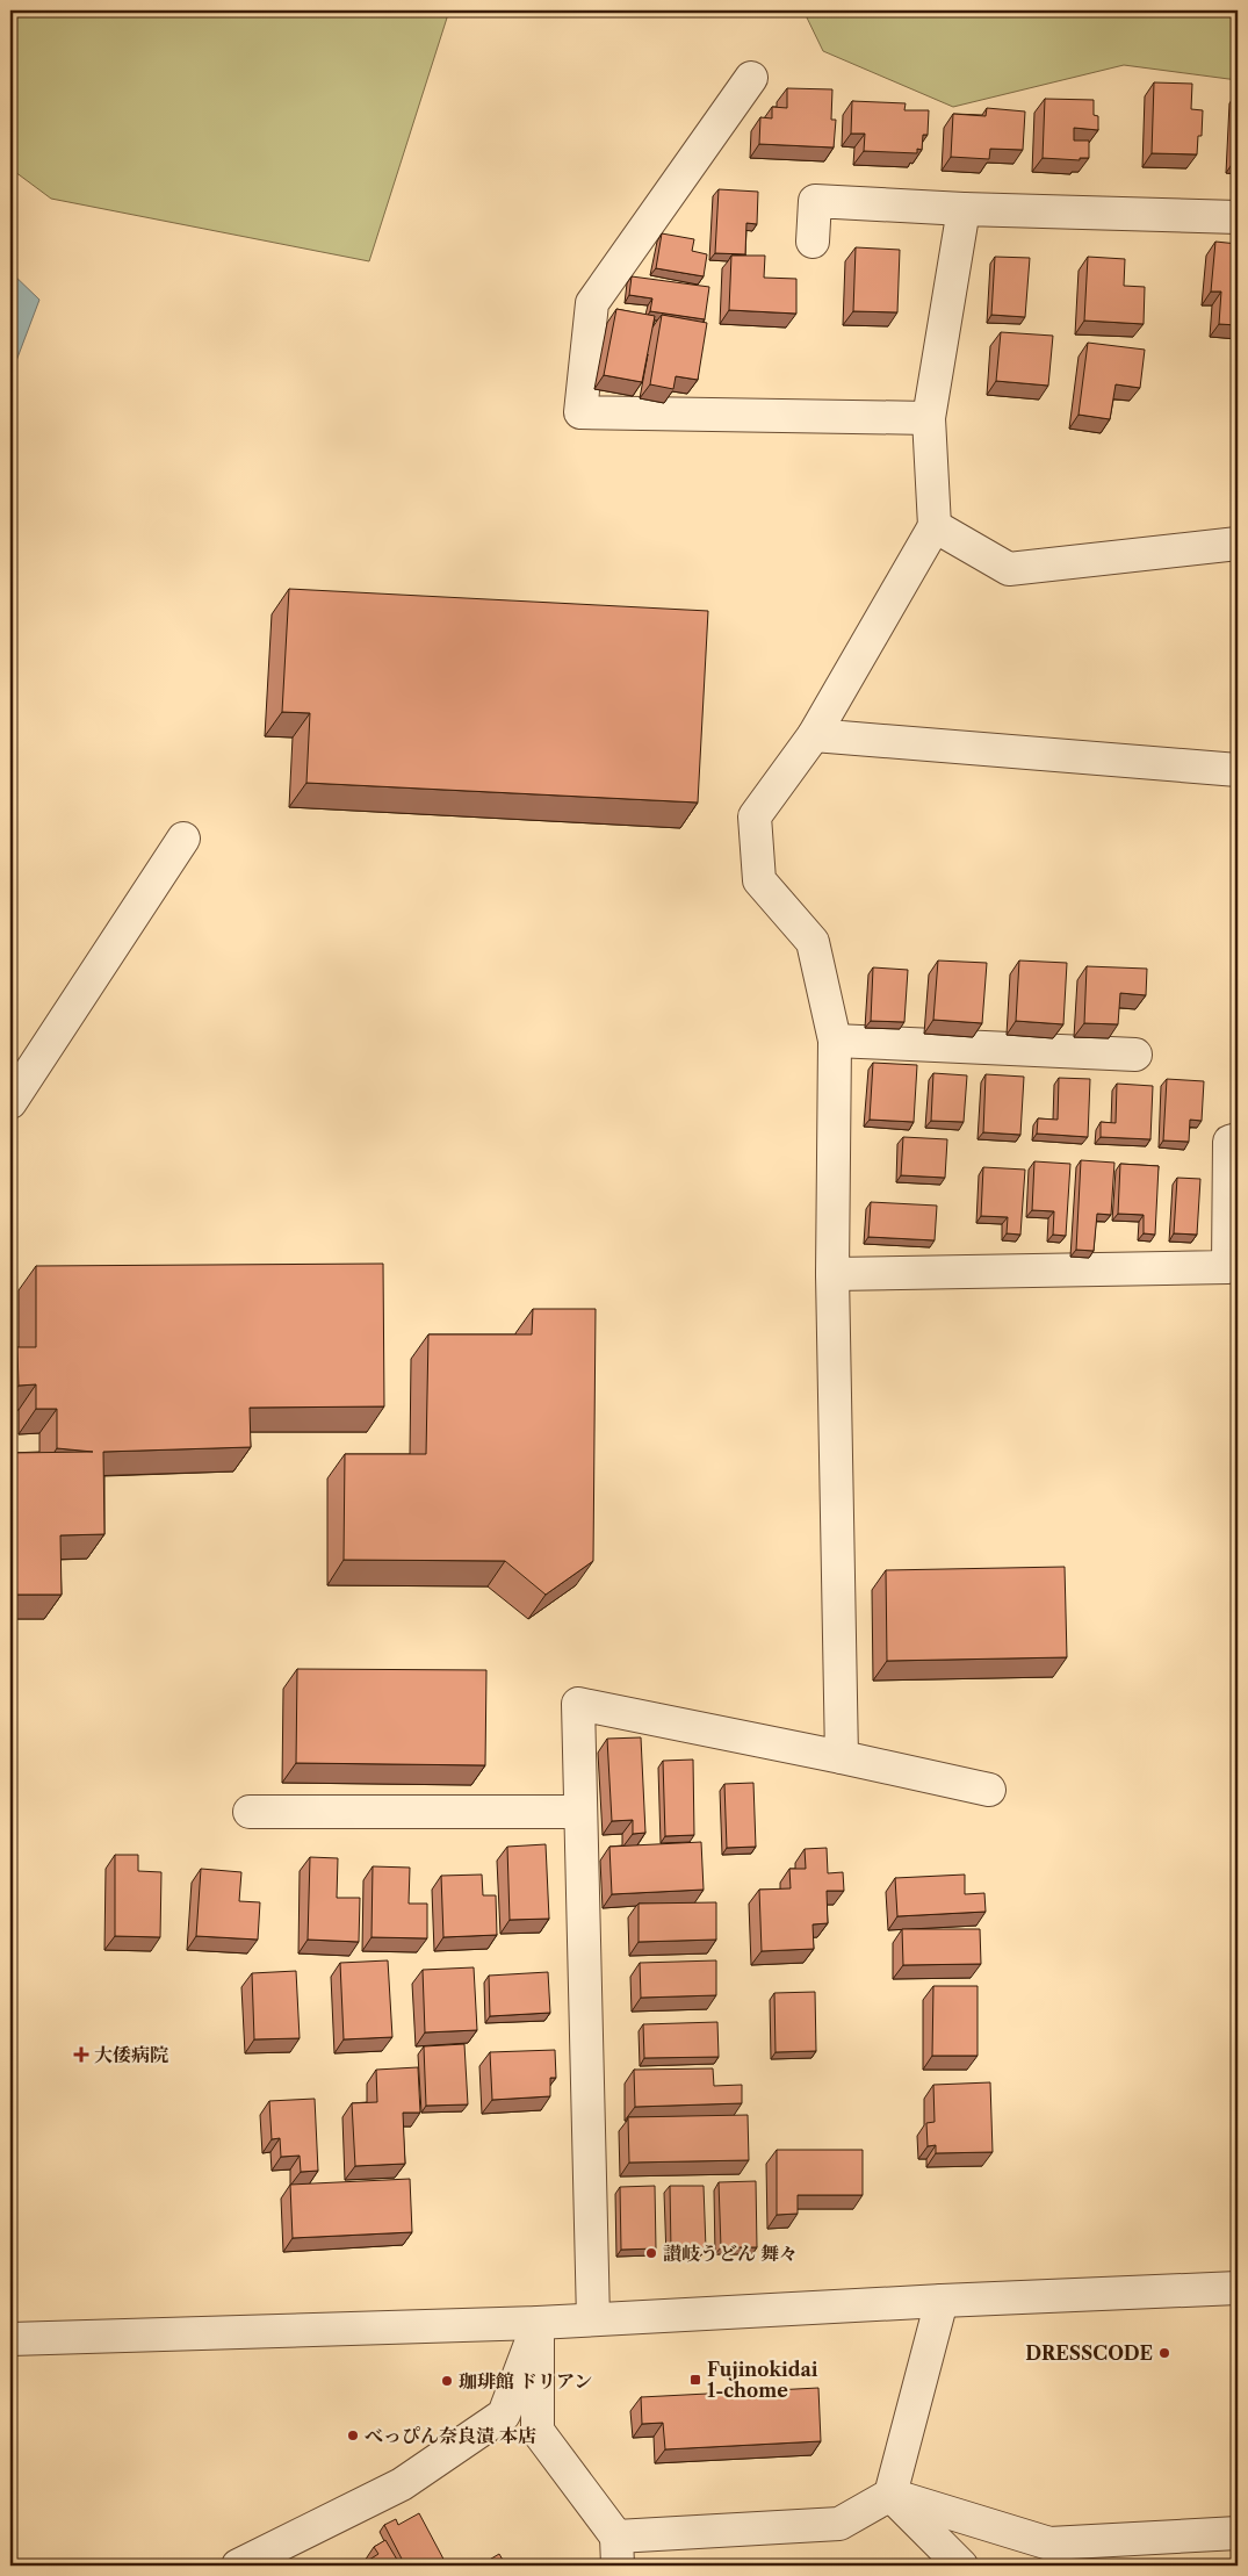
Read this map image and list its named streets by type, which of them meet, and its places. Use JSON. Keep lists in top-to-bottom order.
{
  "places": {
    "health": ["大倭病院"],
    "other": [
      "讃岐うどん 舞々",
      "DRESSCODE",
      "珈琲館 ドリアン",
      "べっぴん奈良漬 本店"
    ],
    "transit": ["Fujinokidai 1-chome"]
  }
}
